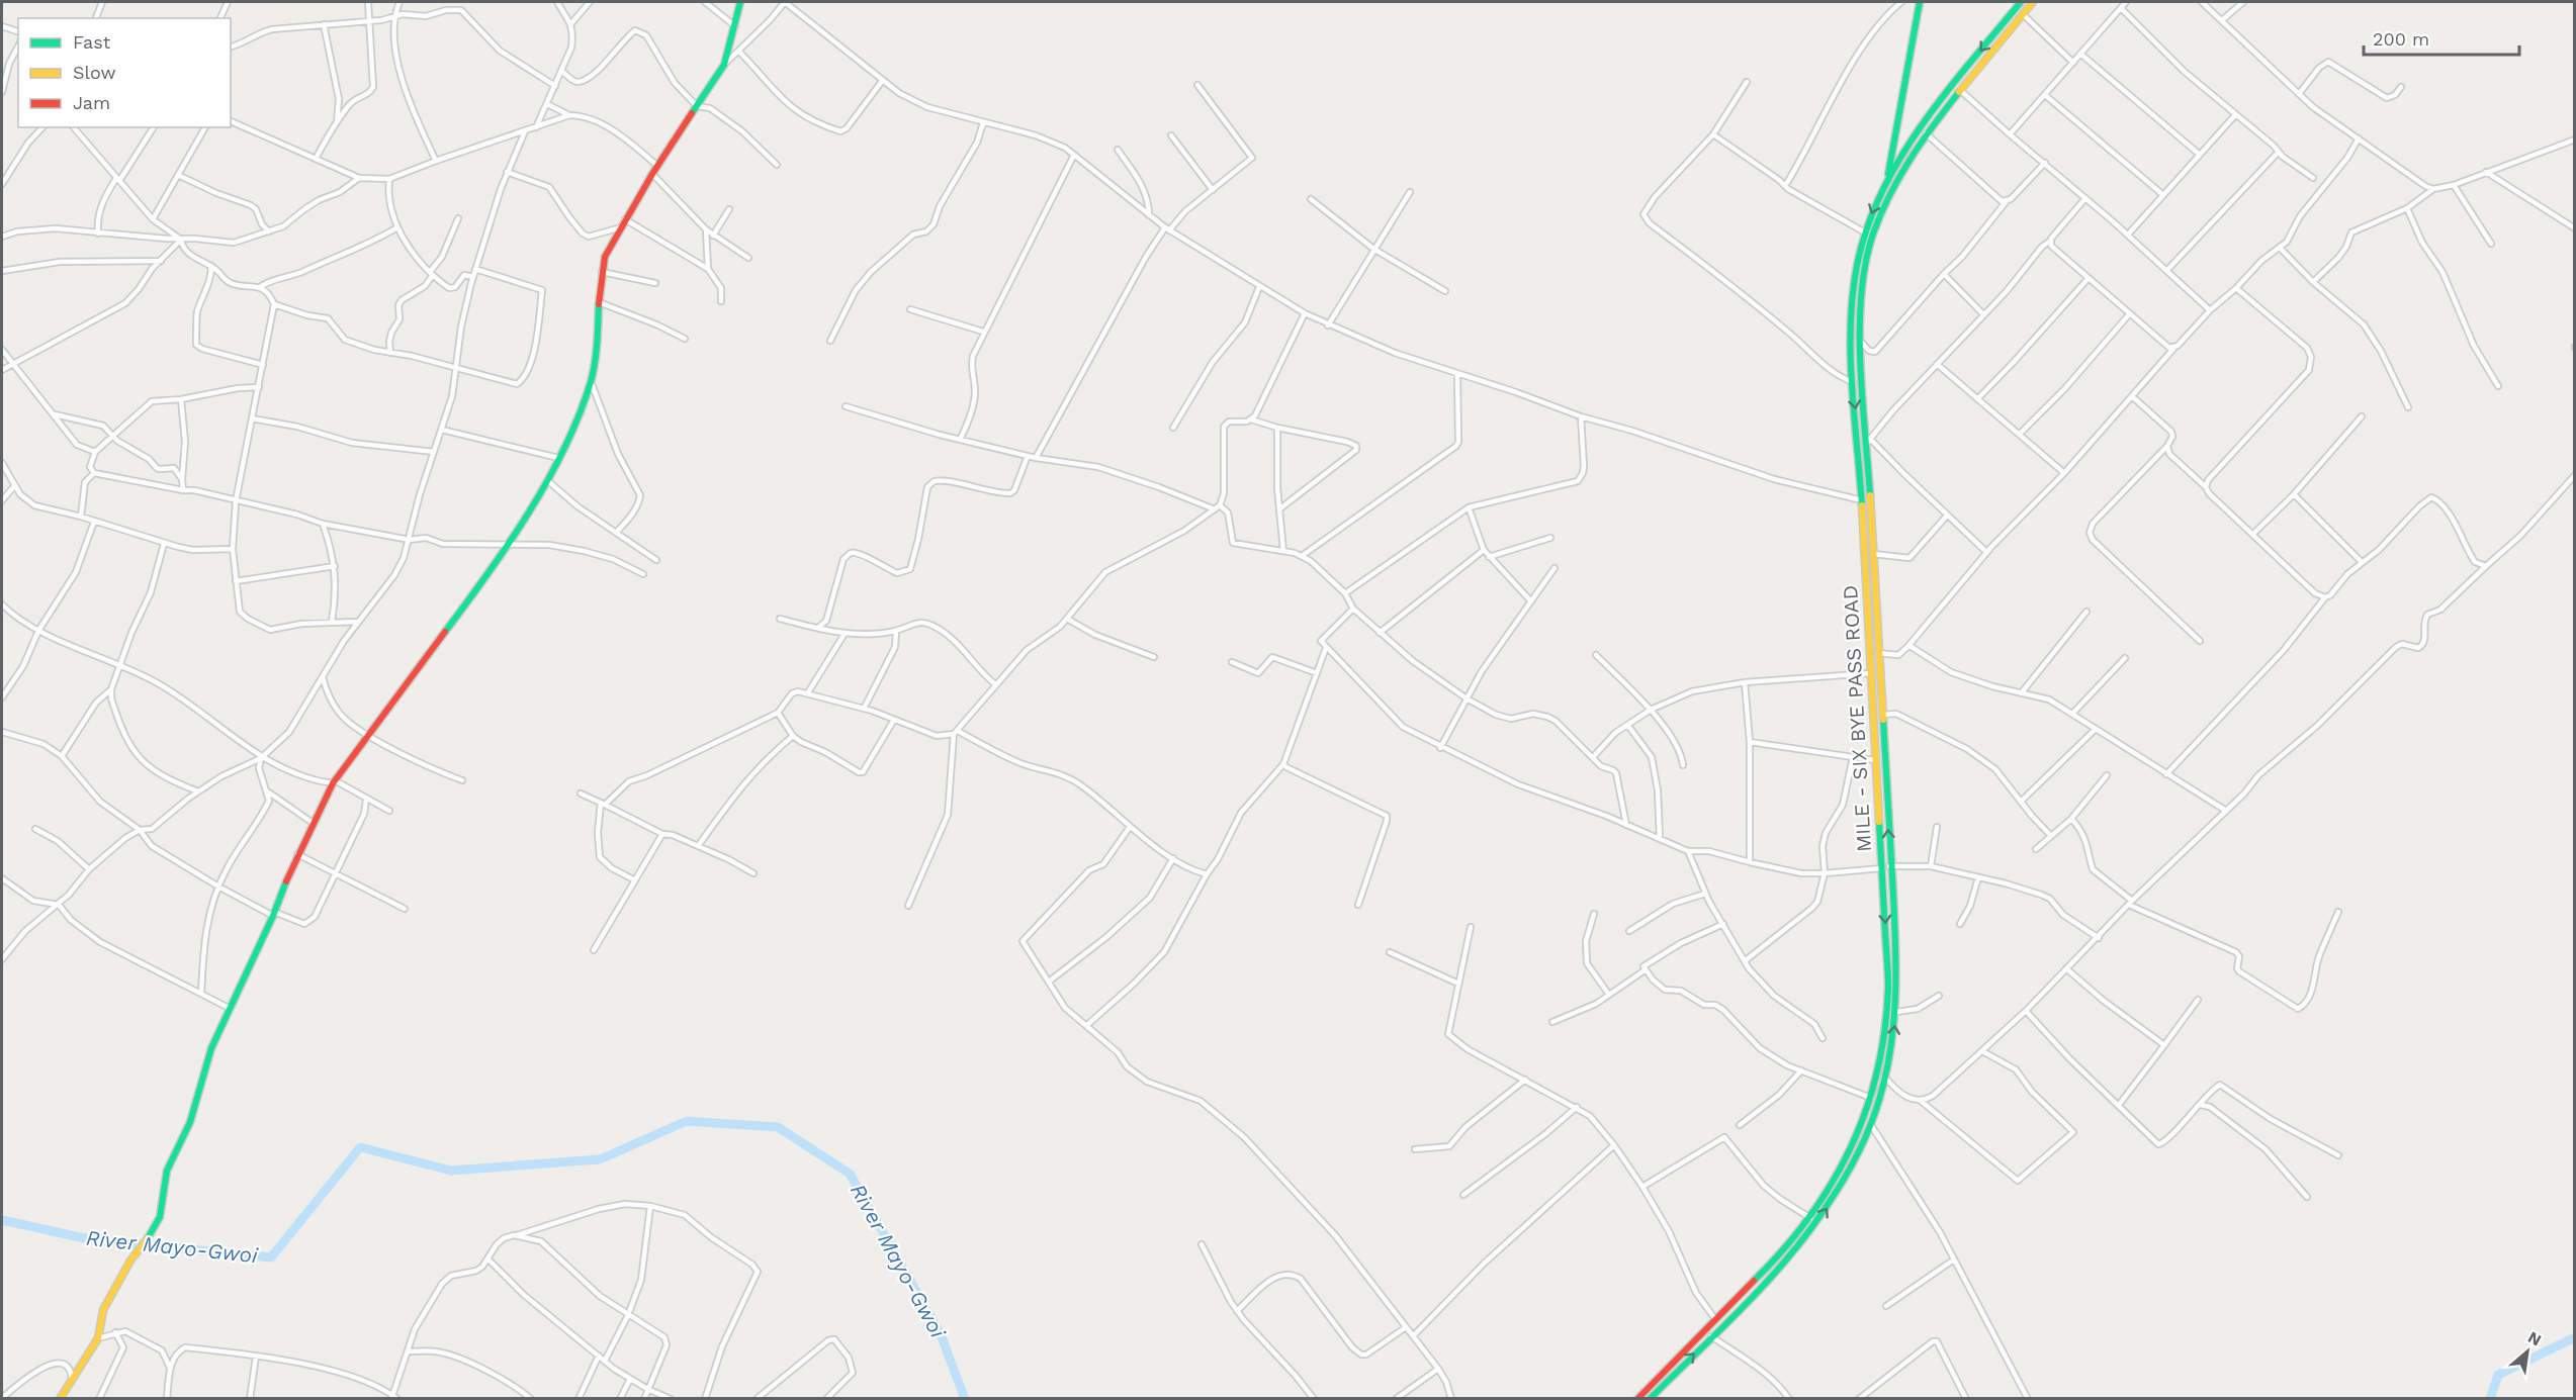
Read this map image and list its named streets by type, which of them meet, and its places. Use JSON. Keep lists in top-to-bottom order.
{
  "streets": {
    "street": ["MILE - SIX BYE PASS ROAD"]
  },
  "water": ["River Mayo-Gwoi"],
  "legend": ["Fast", "Slow", "Jam"],
  "scale_bar": "200 m",
  "north": "top right"
}
